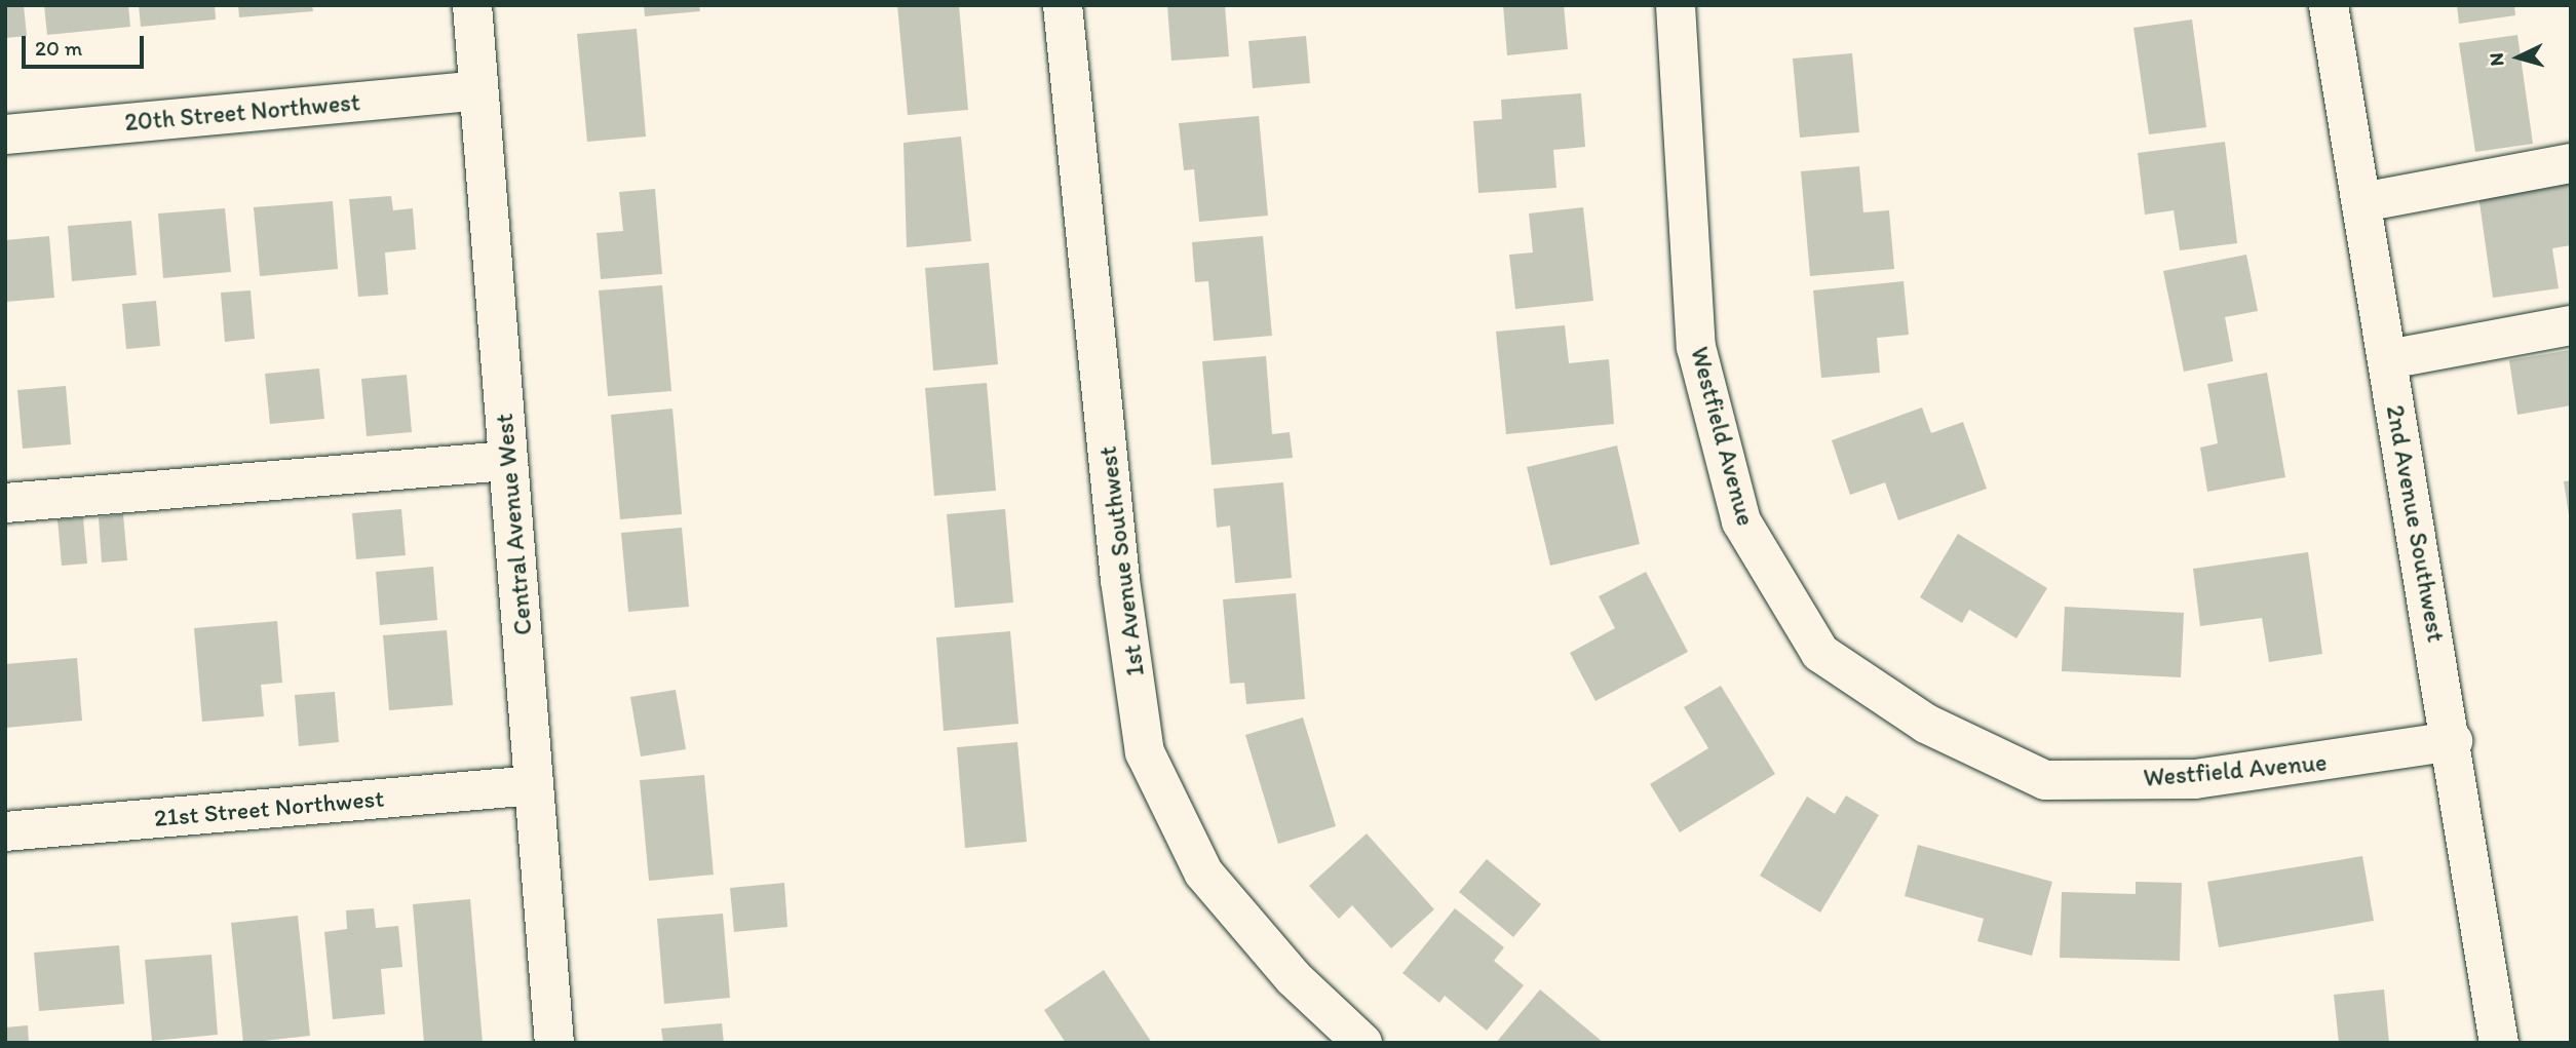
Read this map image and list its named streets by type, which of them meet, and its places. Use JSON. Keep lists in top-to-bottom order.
{
  "streets": {
    "street": [
      "20th Street Northwest",
      "Westfield Avenue",
      "2nd Avenue Southwest",
      "Central Avenue West",
      "1st Avenue Southwest",
      "21st Street Northwest"
    ]
  },
  "crossings": [
    ["20th Street Northwest", "Central Avenue West"],
    ["Westfield Avenue", "2nd Avenue Southwest"],
    ["Central Avenue West", "21st Street Northwest"]
  ],
  "scale_bar": "20 m",
  "north": "left"
}
